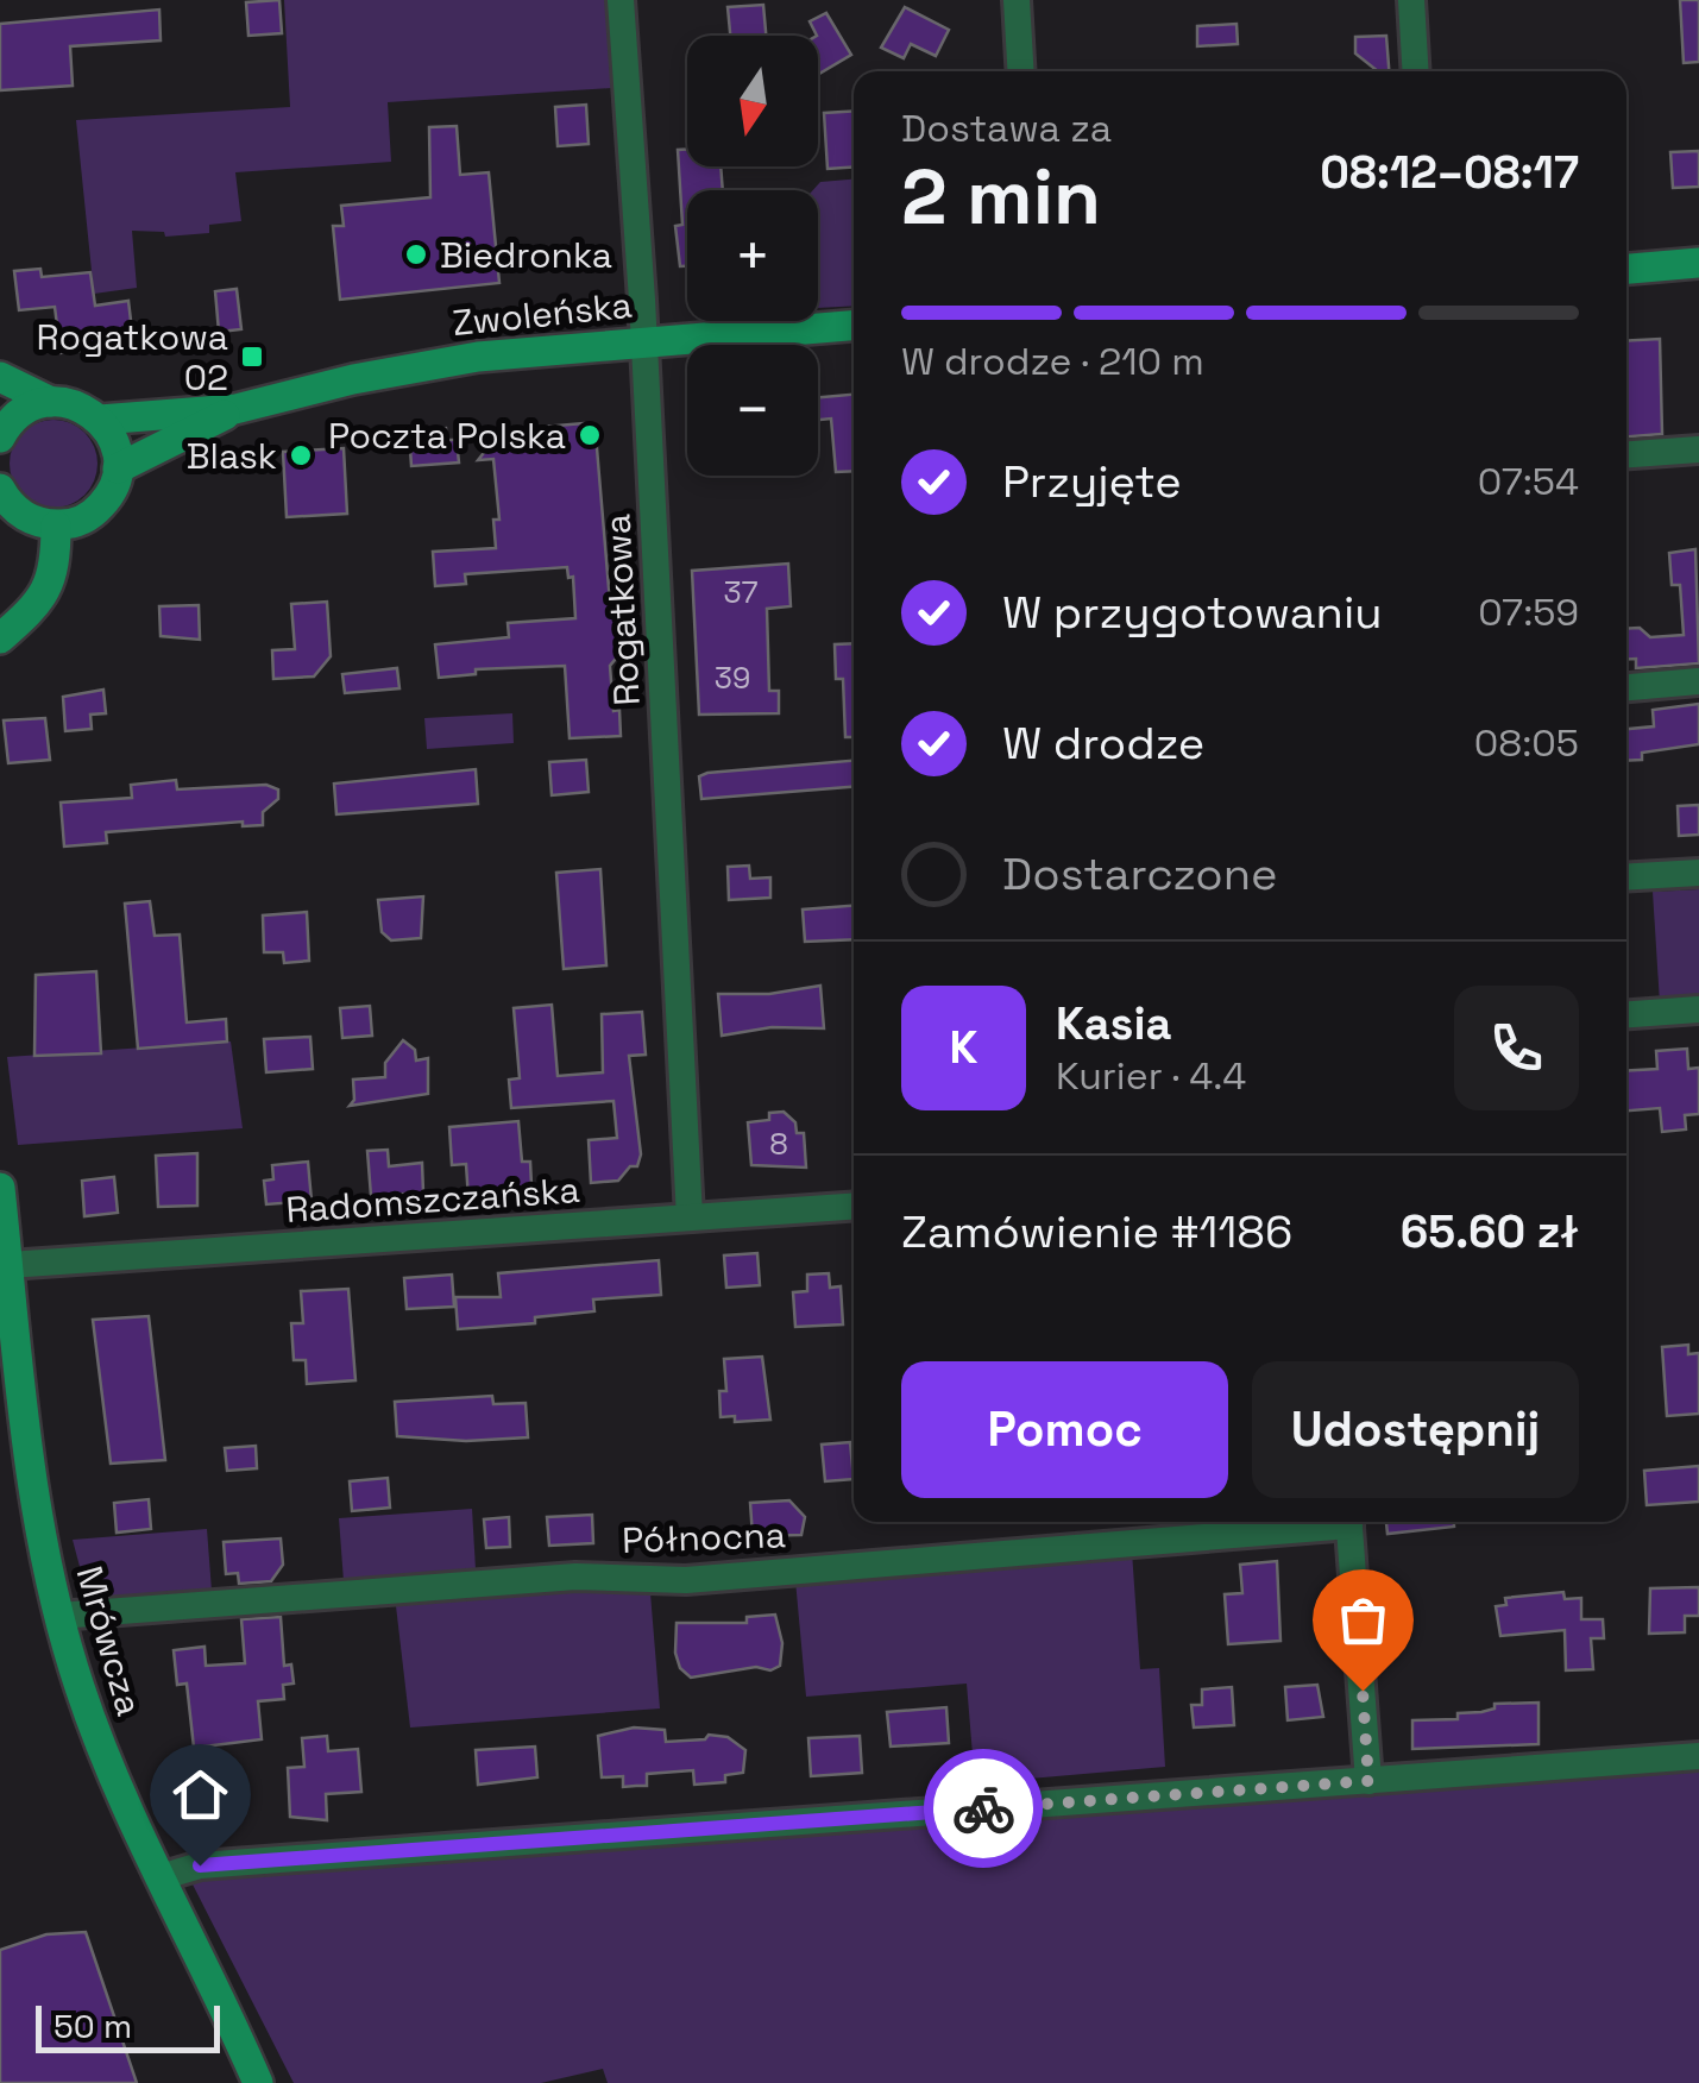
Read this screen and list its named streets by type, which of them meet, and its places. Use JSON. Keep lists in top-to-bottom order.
{
  "streets": {
    "street": [
      "Zwoleńska",
      "Rogatkowa",
      "Radomszczańska",
      "Północna",
      "Mrówcza"
    ]
  },
  "crossings": [
    ["Zwoleńska", "Rogatkowa"],
    ["Rogatkowa", "Radomszczańska"],
    ["Radomszczańska", "Mrówcza"],
    ["Północna", "Mrówcza"]
  ],
  "places": {
    "other": ["Biedronka", "Poczta Polska", "Blask"],
    "transit": ["Rogatkowa 02"]
  },
  "house_numbers": ["37", "39", "8"],
  "scale_bar": "50 m",
  "north": "bottom",
  "page": {
    "map_buttons": ["+", "−"],
    "heading": ["2 min", "Dostawa za", "08:12–08:17"],
    "panel": [
      "Kasia",
      "Kurier · 4.4",
      "Zamówienie #1186",
      "65.60 zł"
    ],
    "bar": "W drodze · 210 m",
    "list": [
      ["Przyjęte", "07:54"],
      ["W przygotowaniu", "07:59"],
      ["W drodze", "08:05"],
      "Dostarczone"
    ],
    "round": "K",
    "buttons": ["Pomoc", "Udostępnij"],
    "scale": "50 m"
  }
}
